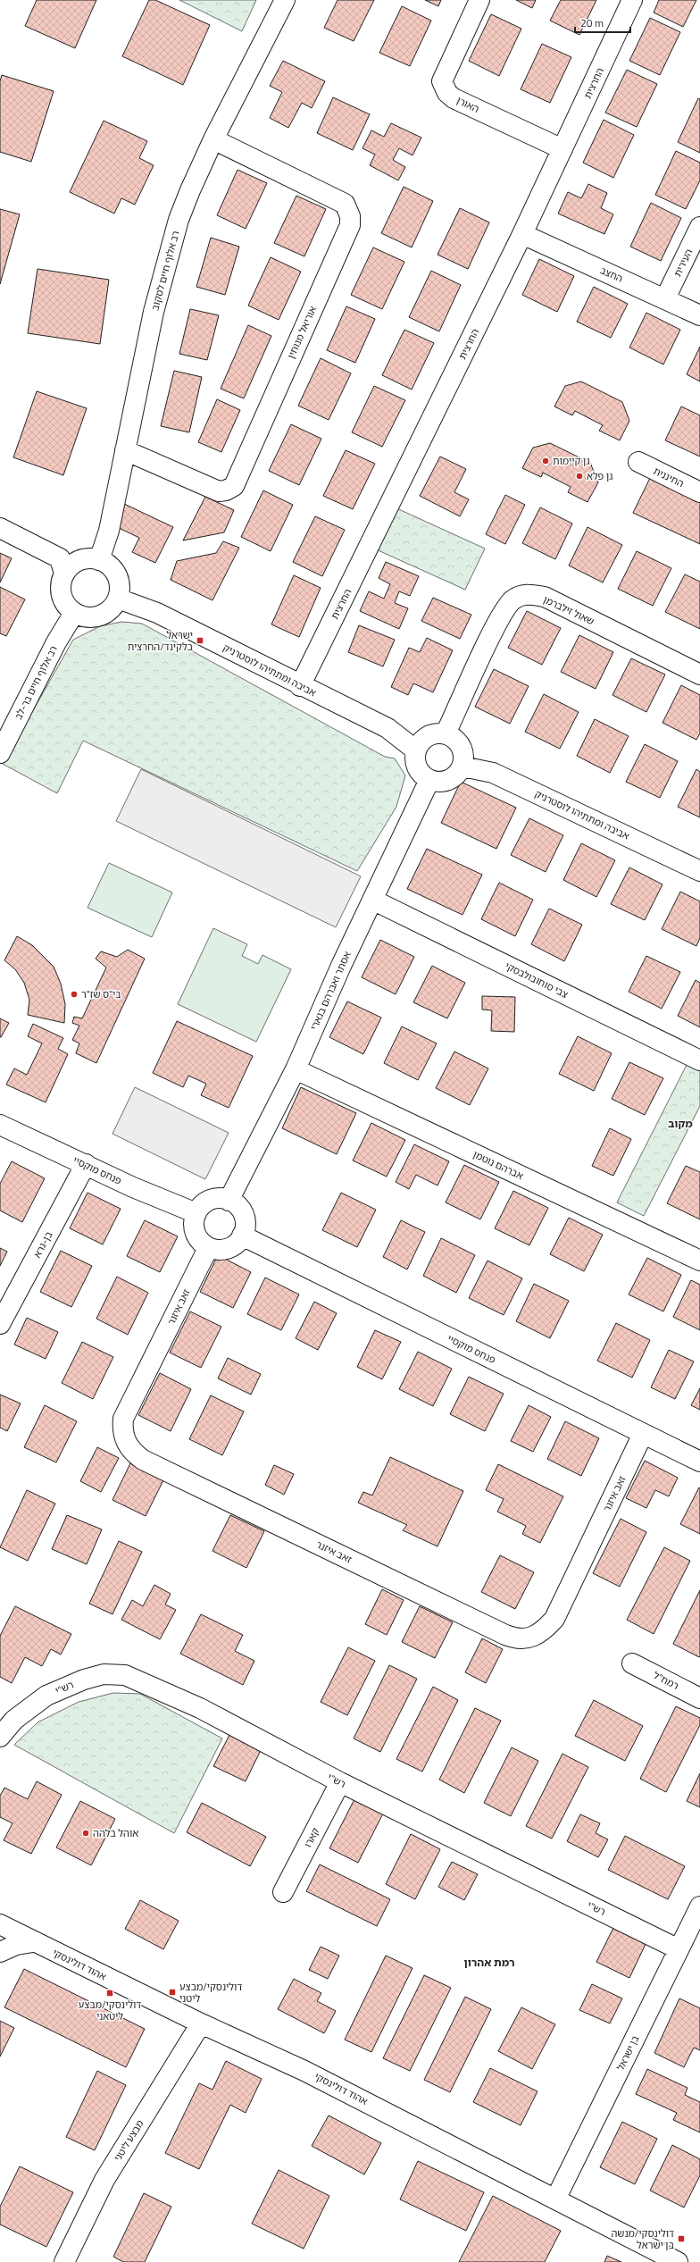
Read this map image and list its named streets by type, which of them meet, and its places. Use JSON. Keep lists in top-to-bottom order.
{
  "streets": {
    "street": [
      "החרצית",
      "האורן",
      "העירית",
      "רב אלוף חיים לסקוב",
      "החצב",
      "אוריאל מנוחין",
      "החיננית",
      "שאול זילברמן",
      "אביבה ומתתיהו לוסטרניק",
      "רב אלוף חיים בר-לב",
      "צבי סוחובולבסקי",
      "אסתר ואברהם בנארי",
      "אברהם נוטמן",
      "פנחס מוקסיי",
      "בן-גרא",
      "זאב איזנר",
      "רמח\"ל",
      "רש\"י",
      "קארו",
      "אהוד דולינסקי",
      "בן ישראל",
      "מבצע ליטני"
    ]
  },
  "crossings": [
    ["החרצית", "האורן"],
    ["החרצית", "החצב"],
    ["החרצית", "אביבה ומתתיהו לוסטרניק"],
    ["העירית", "החצב"],
    ["רב אלוף חיים לסקוב", "אוריאל מנוחין"],
    ["רב אלוף חיים לסקוב", "אביבה ומתתיהו לוסטרניק"],
    ["רב אלוף חיים לסקוב", "רב אלוף חיים בר-לב"],
    ["שאול זילברמן", "אביבה ומתתיהו לוסטרניק"],
    ["שאול זילברמן", "אסתר ואברהם בנארי"],
    ["אביבה ומתתיהו לוסטרניק", "רב אלוף חיים בר-לב"],
    ["אביבה ומתתיהו לוסטרניק", "אסתר ואברהם בנארי"],
    ["צבי סוחובולבסקי", "אסתר ואברהם בנארי"],
    ["אסתר ואברהם בנארי", "אברהם נוטמן"],
    ["אסתר ואברהם בנארי", "פנחס מוקסיי"],
    ["אסתר ואברהם בנארי", "זאב איזנר"],
    ["פנחס מוקסיי", "בן-גרא"],
    ["פנחס מוקסיי", "זאב איזנר"],
    ["רש\"י", "קארו"],
    ["רש\"י", "בן ישראל"],
    ["אהוד דולינסקי", "בן ישראל"],
    ["אהוד דולינסקי", "מבצע ליטני"]
  ],
  "districts": ["מקוב", "רמת אהרון"],
  "places": {
    "other": [
      "גן קיימות",
      "גן פלא",
      "בי\"ס שז\"ר",
      "אוהל בלהה"
    ],
    "transit": [
      "ישראל בלקינד/החרצית",
      "דולינסקי/מבצע ליטני",
      "דולינסקי/מבצע ליטאני",
      "דולינסקי/מנשה בן ישראל"
    ]
  },
  "scale_bar": "20 m"
}
